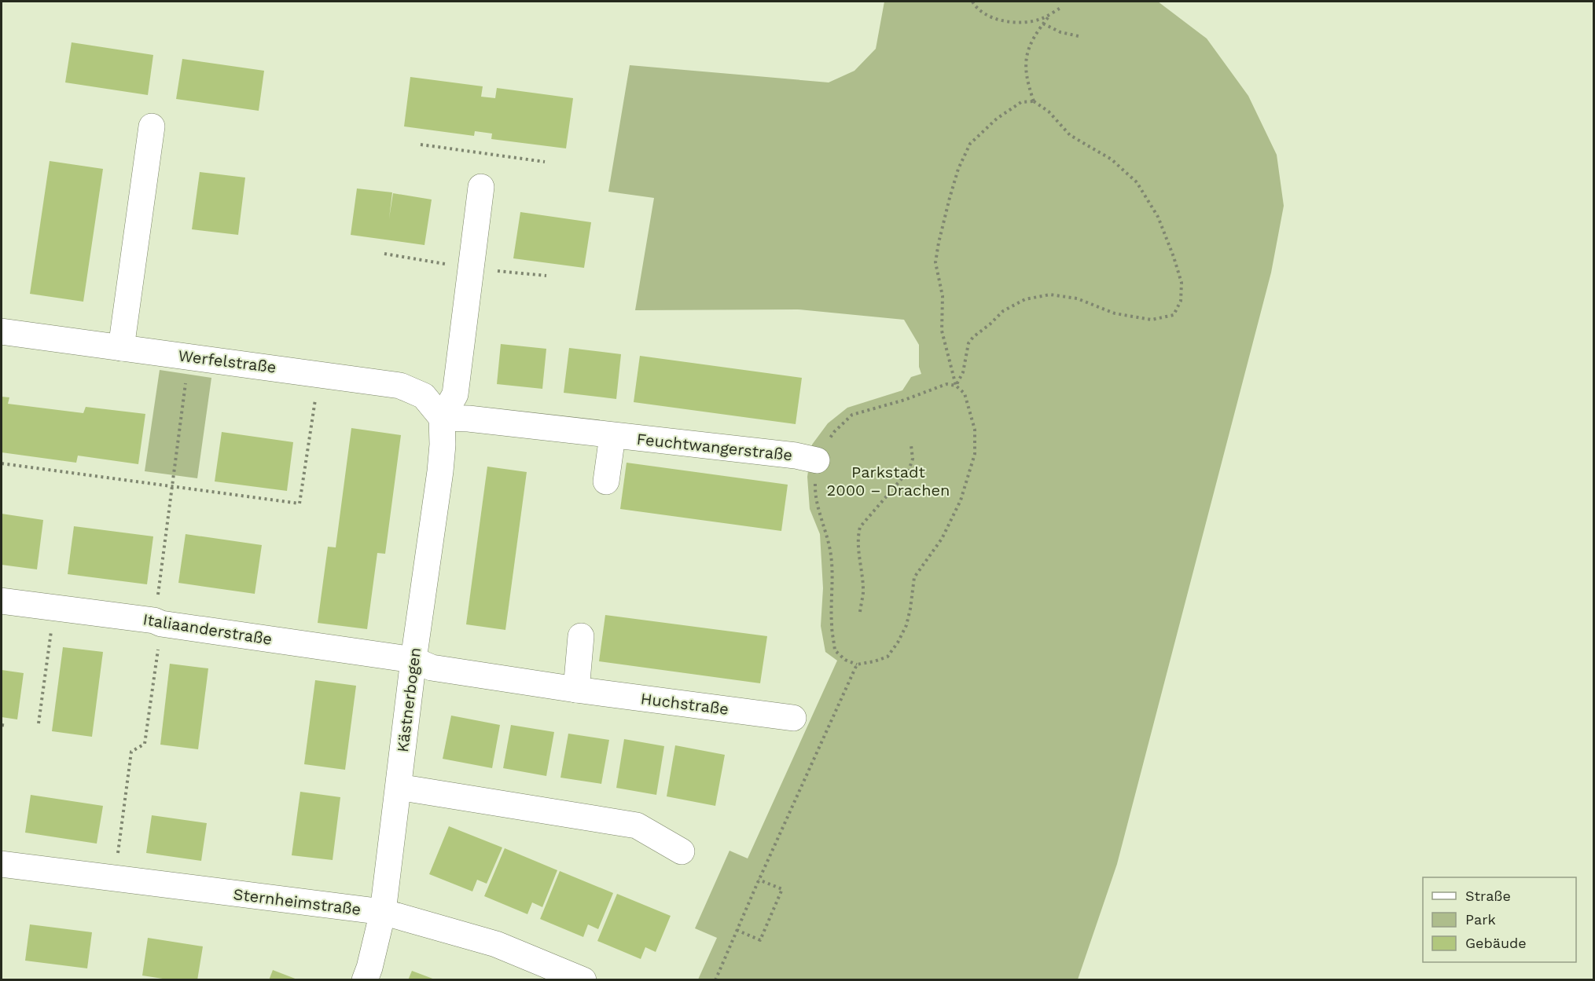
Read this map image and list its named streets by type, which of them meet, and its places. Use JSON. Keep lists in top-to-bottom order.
{
  "streets": {
    "street": [
      "Werfelstraße",
      "Feuchtwangerstraße",
      "Italiaanderstraße",
      "Kästnerbogen",
      "Huchstraße",
      "Sternheimstraße"
    ]
  },
  "crossings": [
    ["Werfelstraße", "Feuchtwangerstraße"],
    ["Werfelstraße", "Kästnerbogen"],
    ["Feuchtwangerstraße", "Kästnerbogen"],
    ["Italiaanderstraße", "Kästnerbogen"],
    ["Italiaanderstraße", "Huchstraße"],
    ["Kästnerbogen", "Huchstraße"],
    ["Kästnerbogen", "Sternheimstraße"]
  ],
  "parks": ["Parkstadt 2000 – Drachen"],
  "legend": ["Straße", "Park", "Gebäude"]
}
